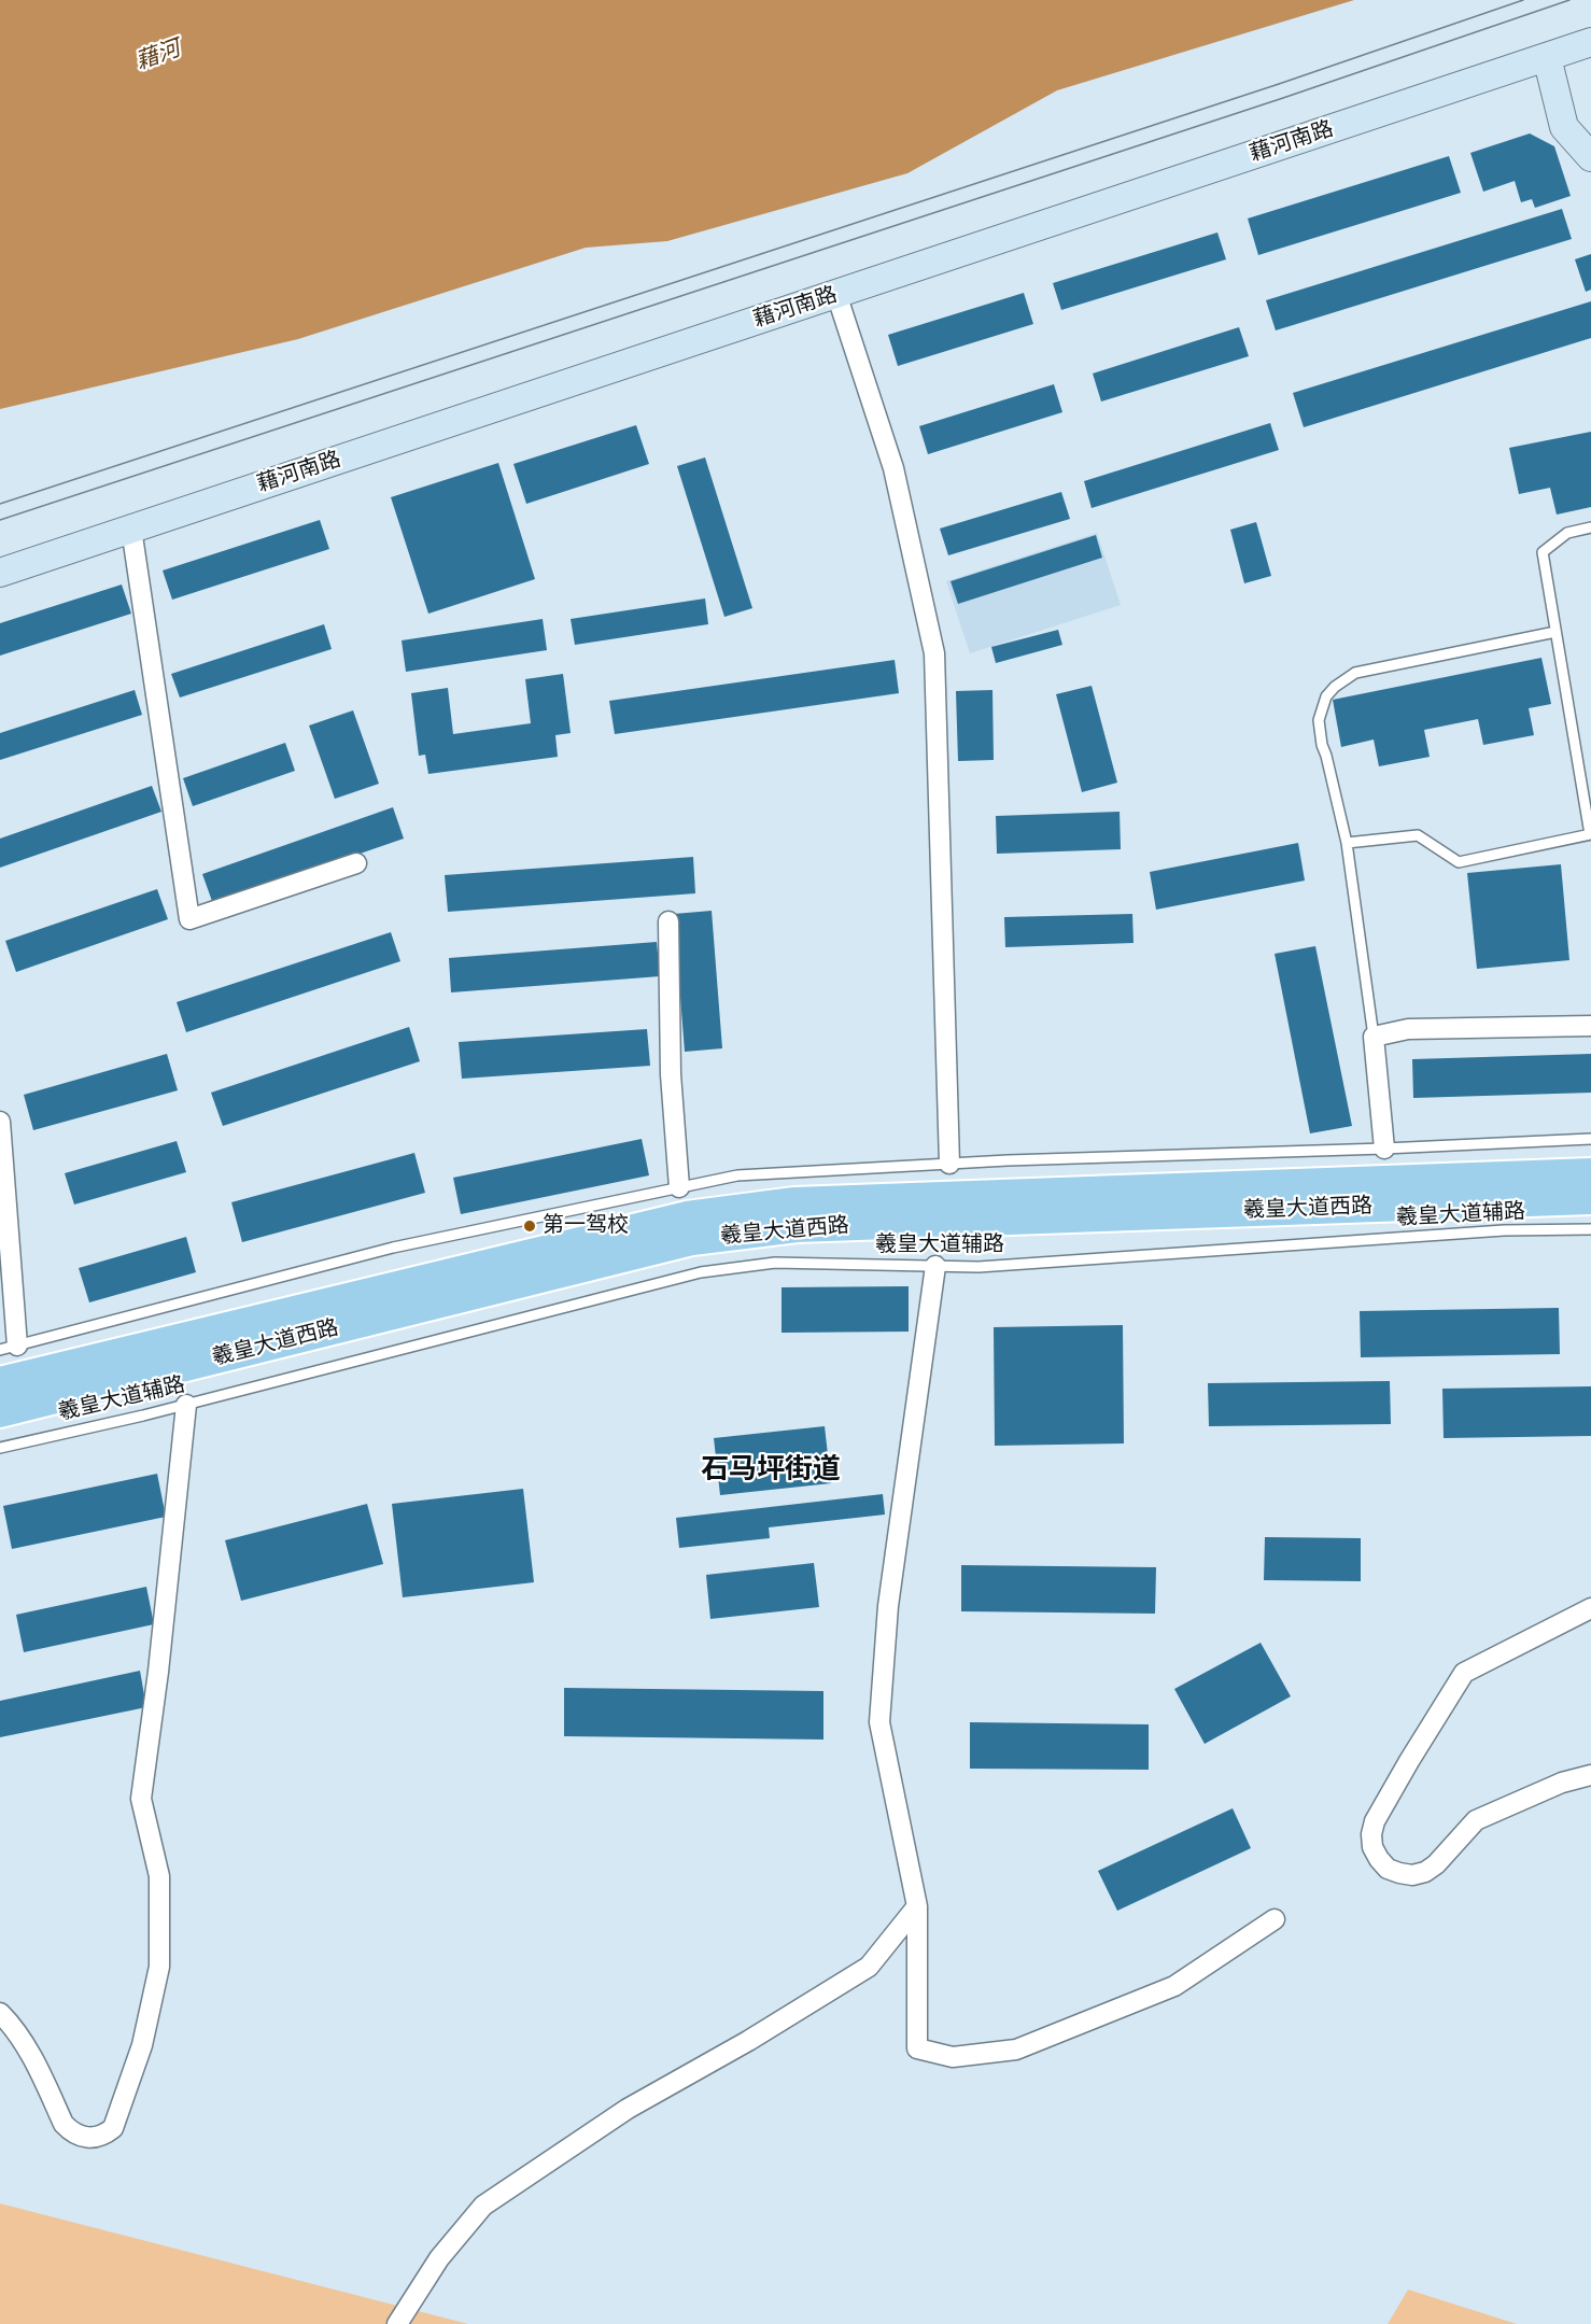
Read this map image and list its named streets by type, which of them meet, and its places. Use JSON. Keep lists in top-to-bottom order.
{
  "streets": {
    "main road": ["藉河南路", "羲皇大道西路"],
    "lane": ["羲皇大道辅路"]
  },
  "districts": ["石马坪街道"],
  "water": ["藉河"],
  "places": ["第一驾校"]
}
